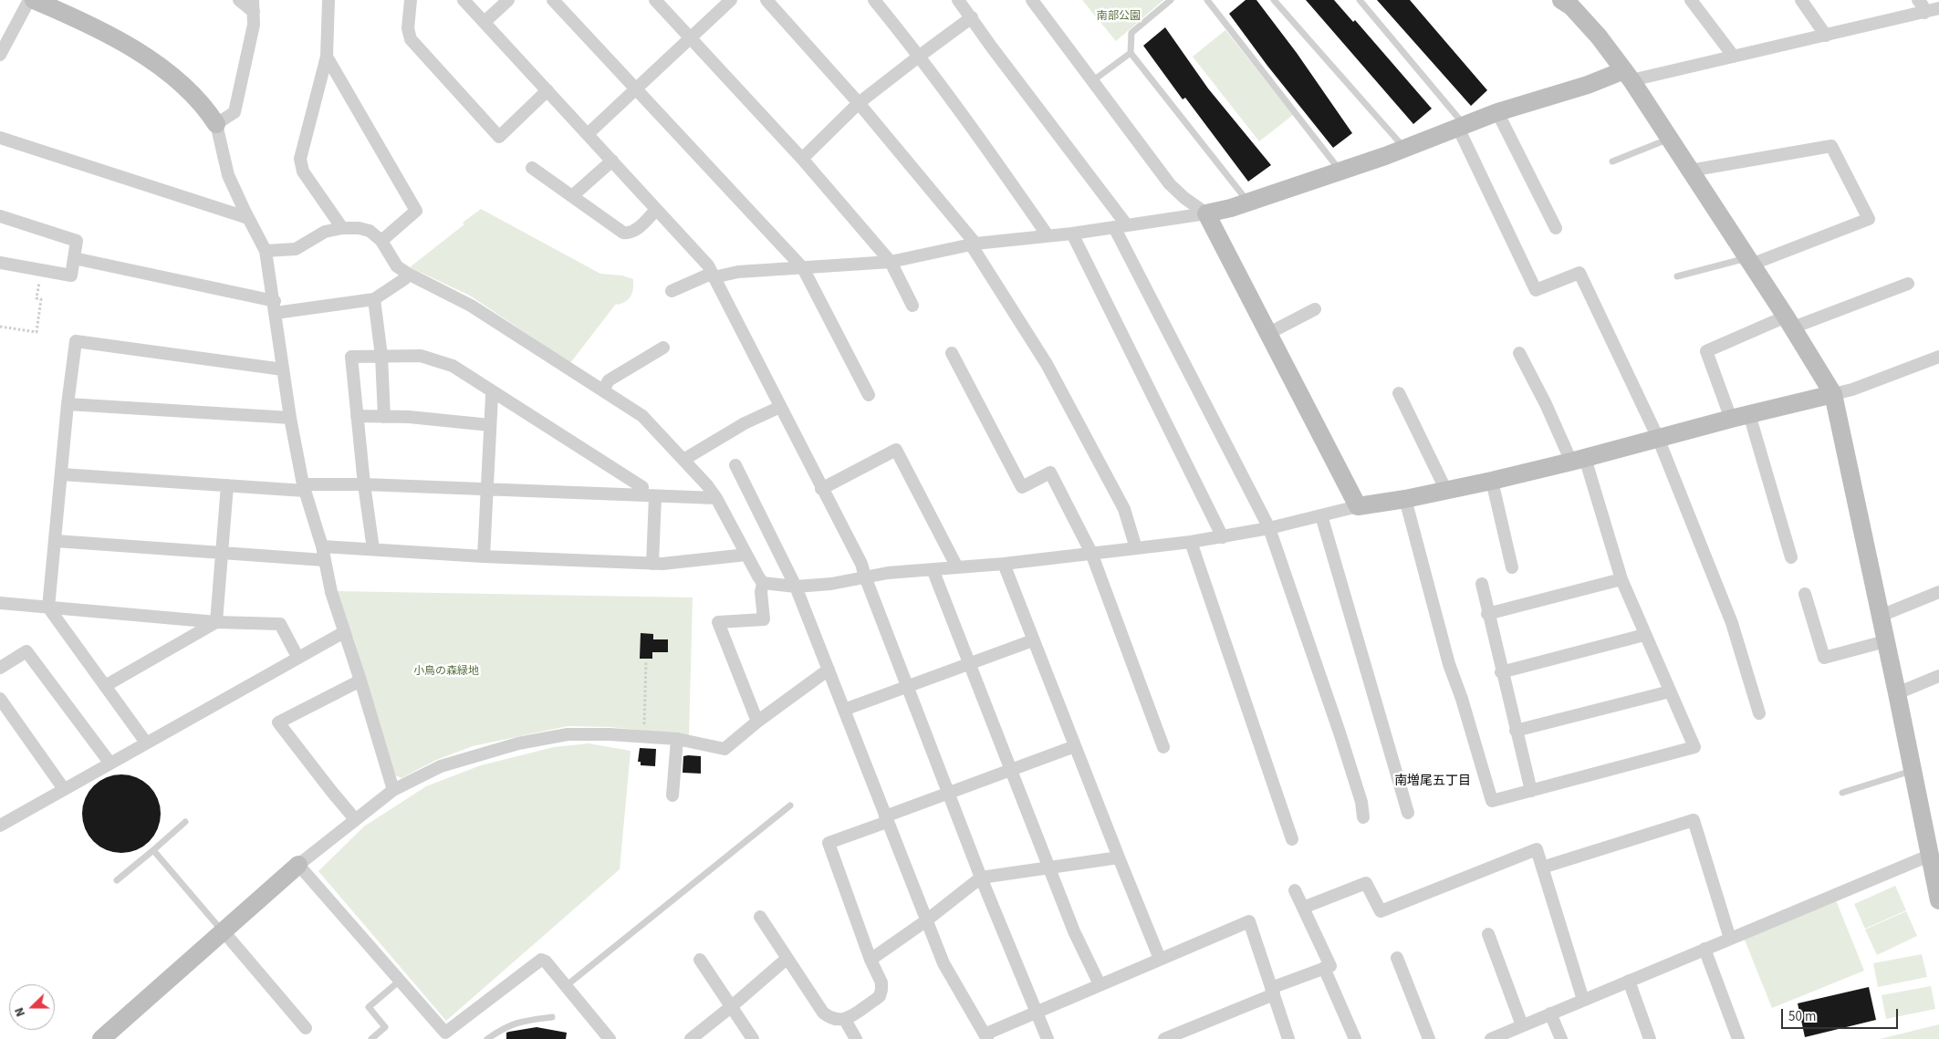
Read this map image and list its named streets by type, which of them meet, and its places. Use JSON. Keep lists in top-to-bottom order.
{
  "districts": ["南増尾五丁目"],
  "parks": ["南部公園", "小鳥の森緑地"],
  "scale_bar": "50 m",
  "north": "left"
}
